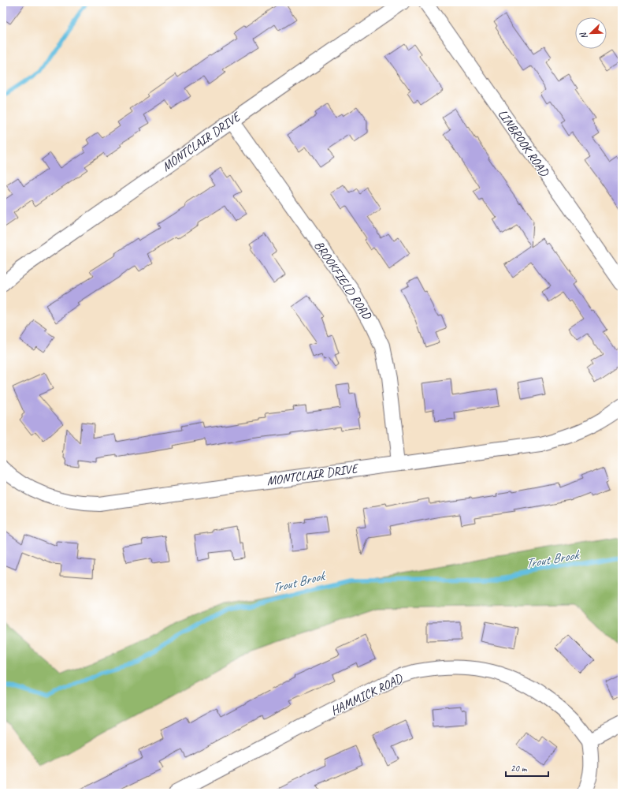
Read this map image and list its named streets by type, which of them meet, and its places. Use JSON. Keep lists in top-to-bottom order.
{
  "streets": {
    "street": [
      "MONTCLAIR DRIVE",
      "LINBROOK ROAD",
      "BROOKFIELD ROAD",
      "HAMMICK ROAD"
    ]
  },
  "crossings": [
    ["MONTCLAIR DRIVE", "BROOKFIELD ROAD"]
  ],
  "water": ["Trout Brook"],
  "scale_bar": "20 m",
  "north": "bottom left"
}
